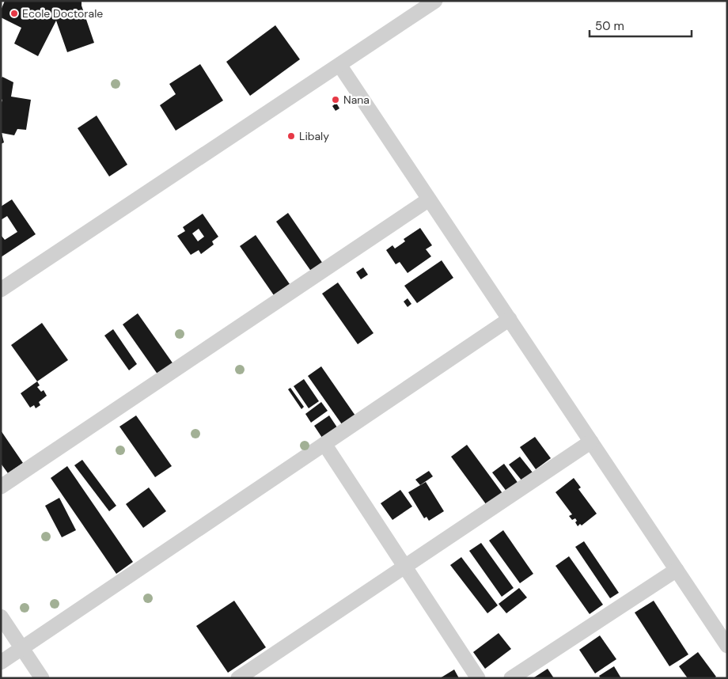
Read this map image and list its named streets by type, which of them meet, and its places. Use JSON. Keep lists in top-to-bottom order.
{
  "places": ["Ecole Doctorale", "Nana", "Libaly"],
  "scale_bar": "50 m"
}
